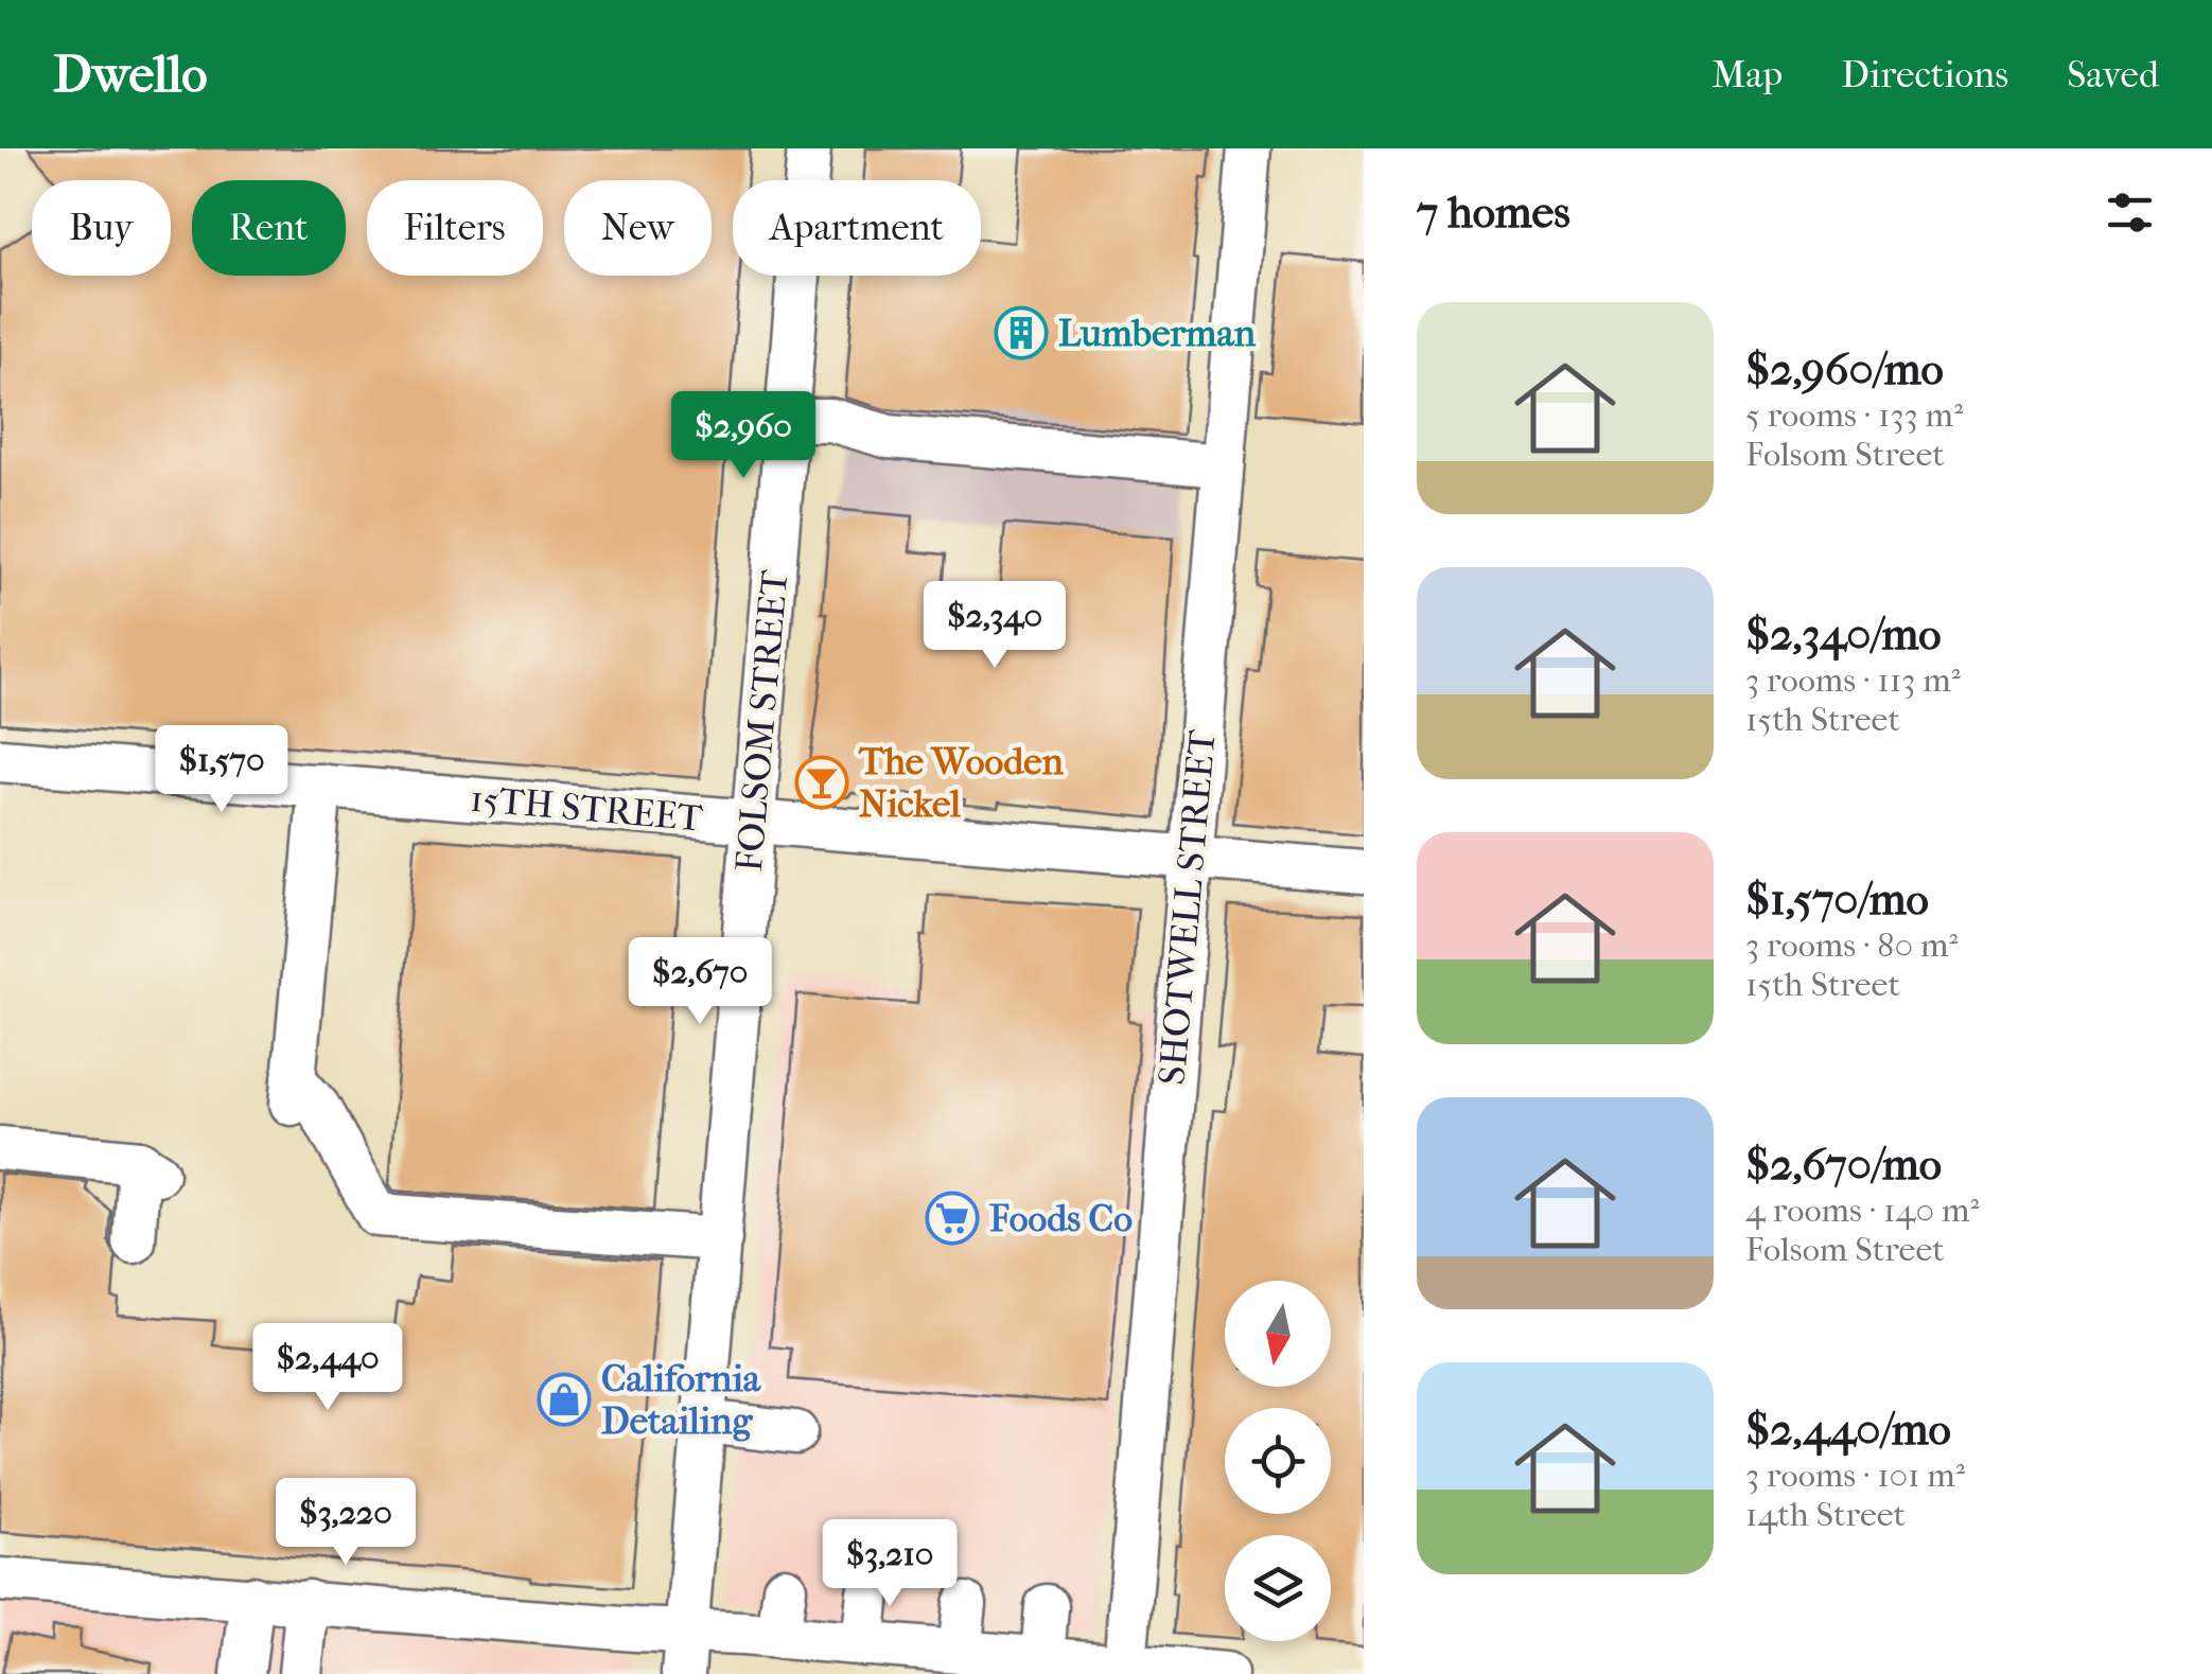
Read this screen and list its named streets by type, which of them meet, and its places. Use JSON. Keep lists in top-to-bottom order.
{
  "streets": {
    "street": ["FOLSOM STREET", "15TH STREET", "SHOTWELL STREET"]
  },
  "crossings": [
    ["FOLSOM STREET", "15TH STREET"],
    ["15TH STREET", "SHOTWELL STREET"]
  ],
  "places": {
    "building": ["Lumberman"],
    "bar": ["The Wooden Nickel"],
    "supermarket": ["Foods Co"],
    "shop": ["California Detailing"]
  },
  "north": "bottom",
  "page": {
    "header": "Dwello",
    "nav": ["Map", "Directions", "Saved"],
    "heading": "7 homes",
    "chip": [
      "Buy",
      "Rent",
      "Filters",
      "New",
      "Apartment"
    ],
    "list": [
      {
        "name": "$2,960/mo",
        "note": "5 rooms · 133 m² · Folsom Street"
      },
      {
        "name": "$2,340/mo",
        "note": "3 rooms · 113 m² · 15th Street"
      },
      {
        "name": "$1,570/mo",
        "note": "3 rooms · 80 m² · 15th Street"
      },
      {
        "name": "$2,670/mo",
        "note": "4 rooms · 140 m² · Folsom Street"
      },
      {
        "name": "$2,440/mo",
        "note": "3 rooms · 101 m² · 14th Street"
      }
    ],
    "price": [
      "$2,960",
      "$2,340",
      "$1,570",
      "$2,670",
      "$2,440",
      "$3,220",
      "$3,210"
    ]
  }
}
